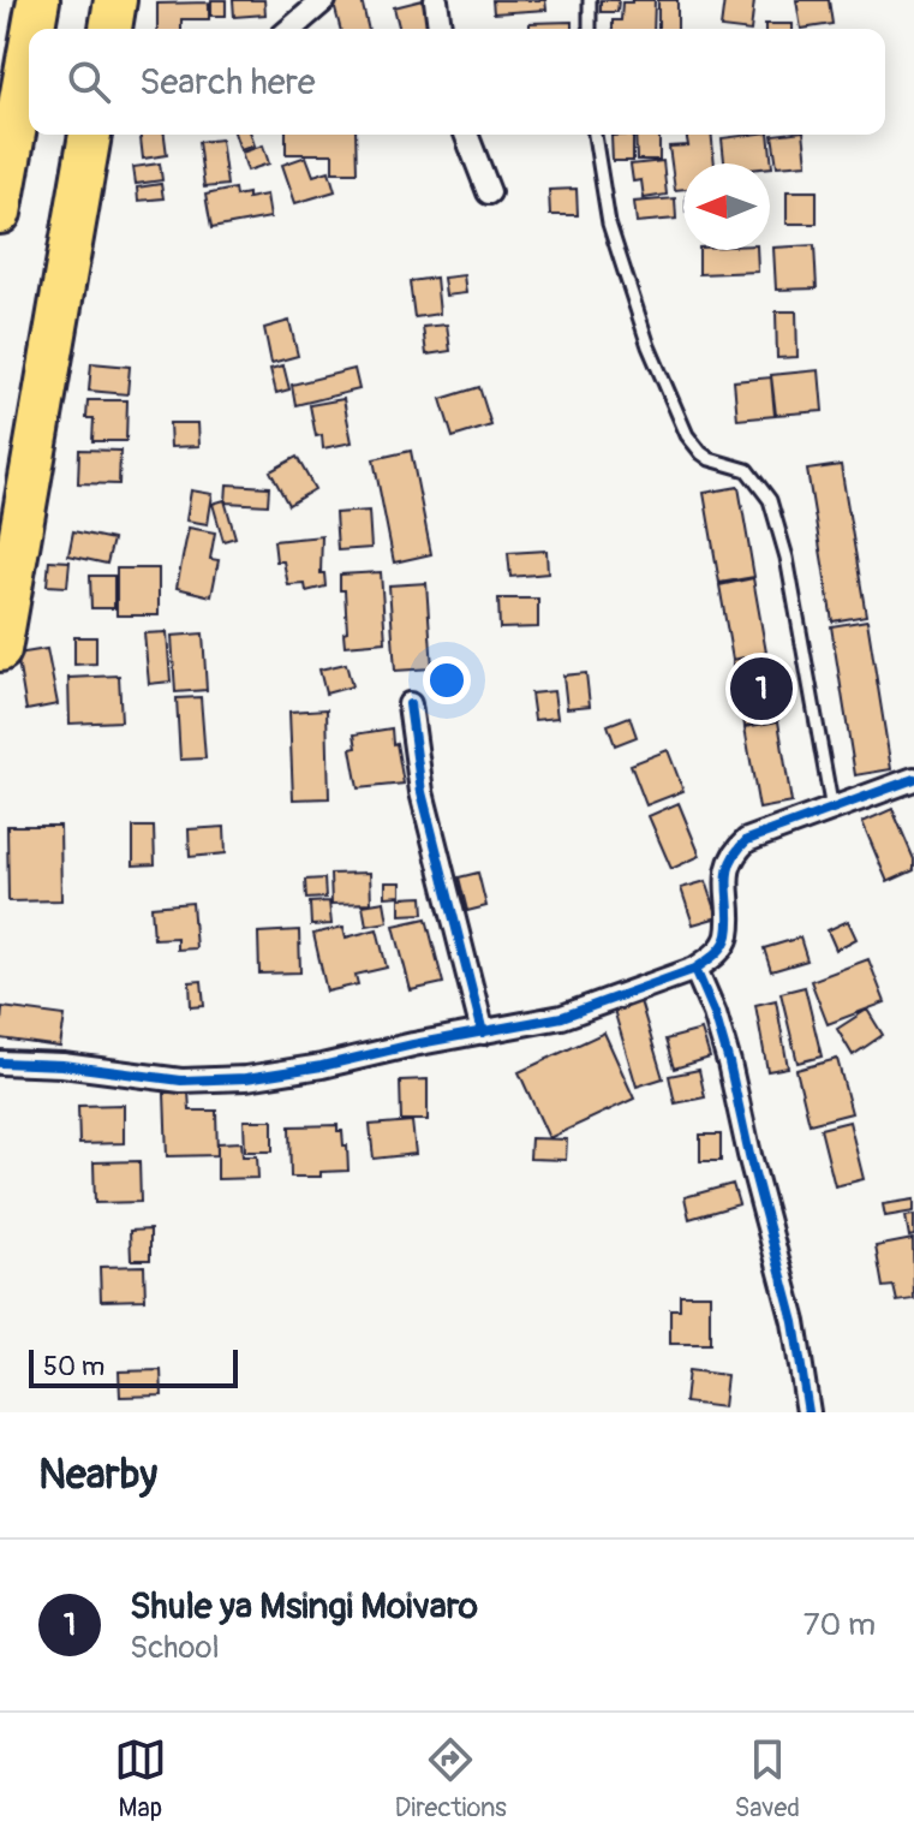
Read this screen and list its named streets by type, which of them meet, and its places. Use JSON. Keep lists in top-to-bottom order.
{
  "scale_bar": "50 m",
  "north": "left",
  "page": {
    "search": "Search here",
    "pins": "1",
    "scale": "50 m",
    "heading": "Nearby",
    "list": [
      {
        "mark": "1",
        "name": "Shule ya Msingi Moivaro",
        "note": "School",
        "value": "70 m"
      }
    ],
    "nav": ["Map", "Directions", "Saved"]
  }
}
